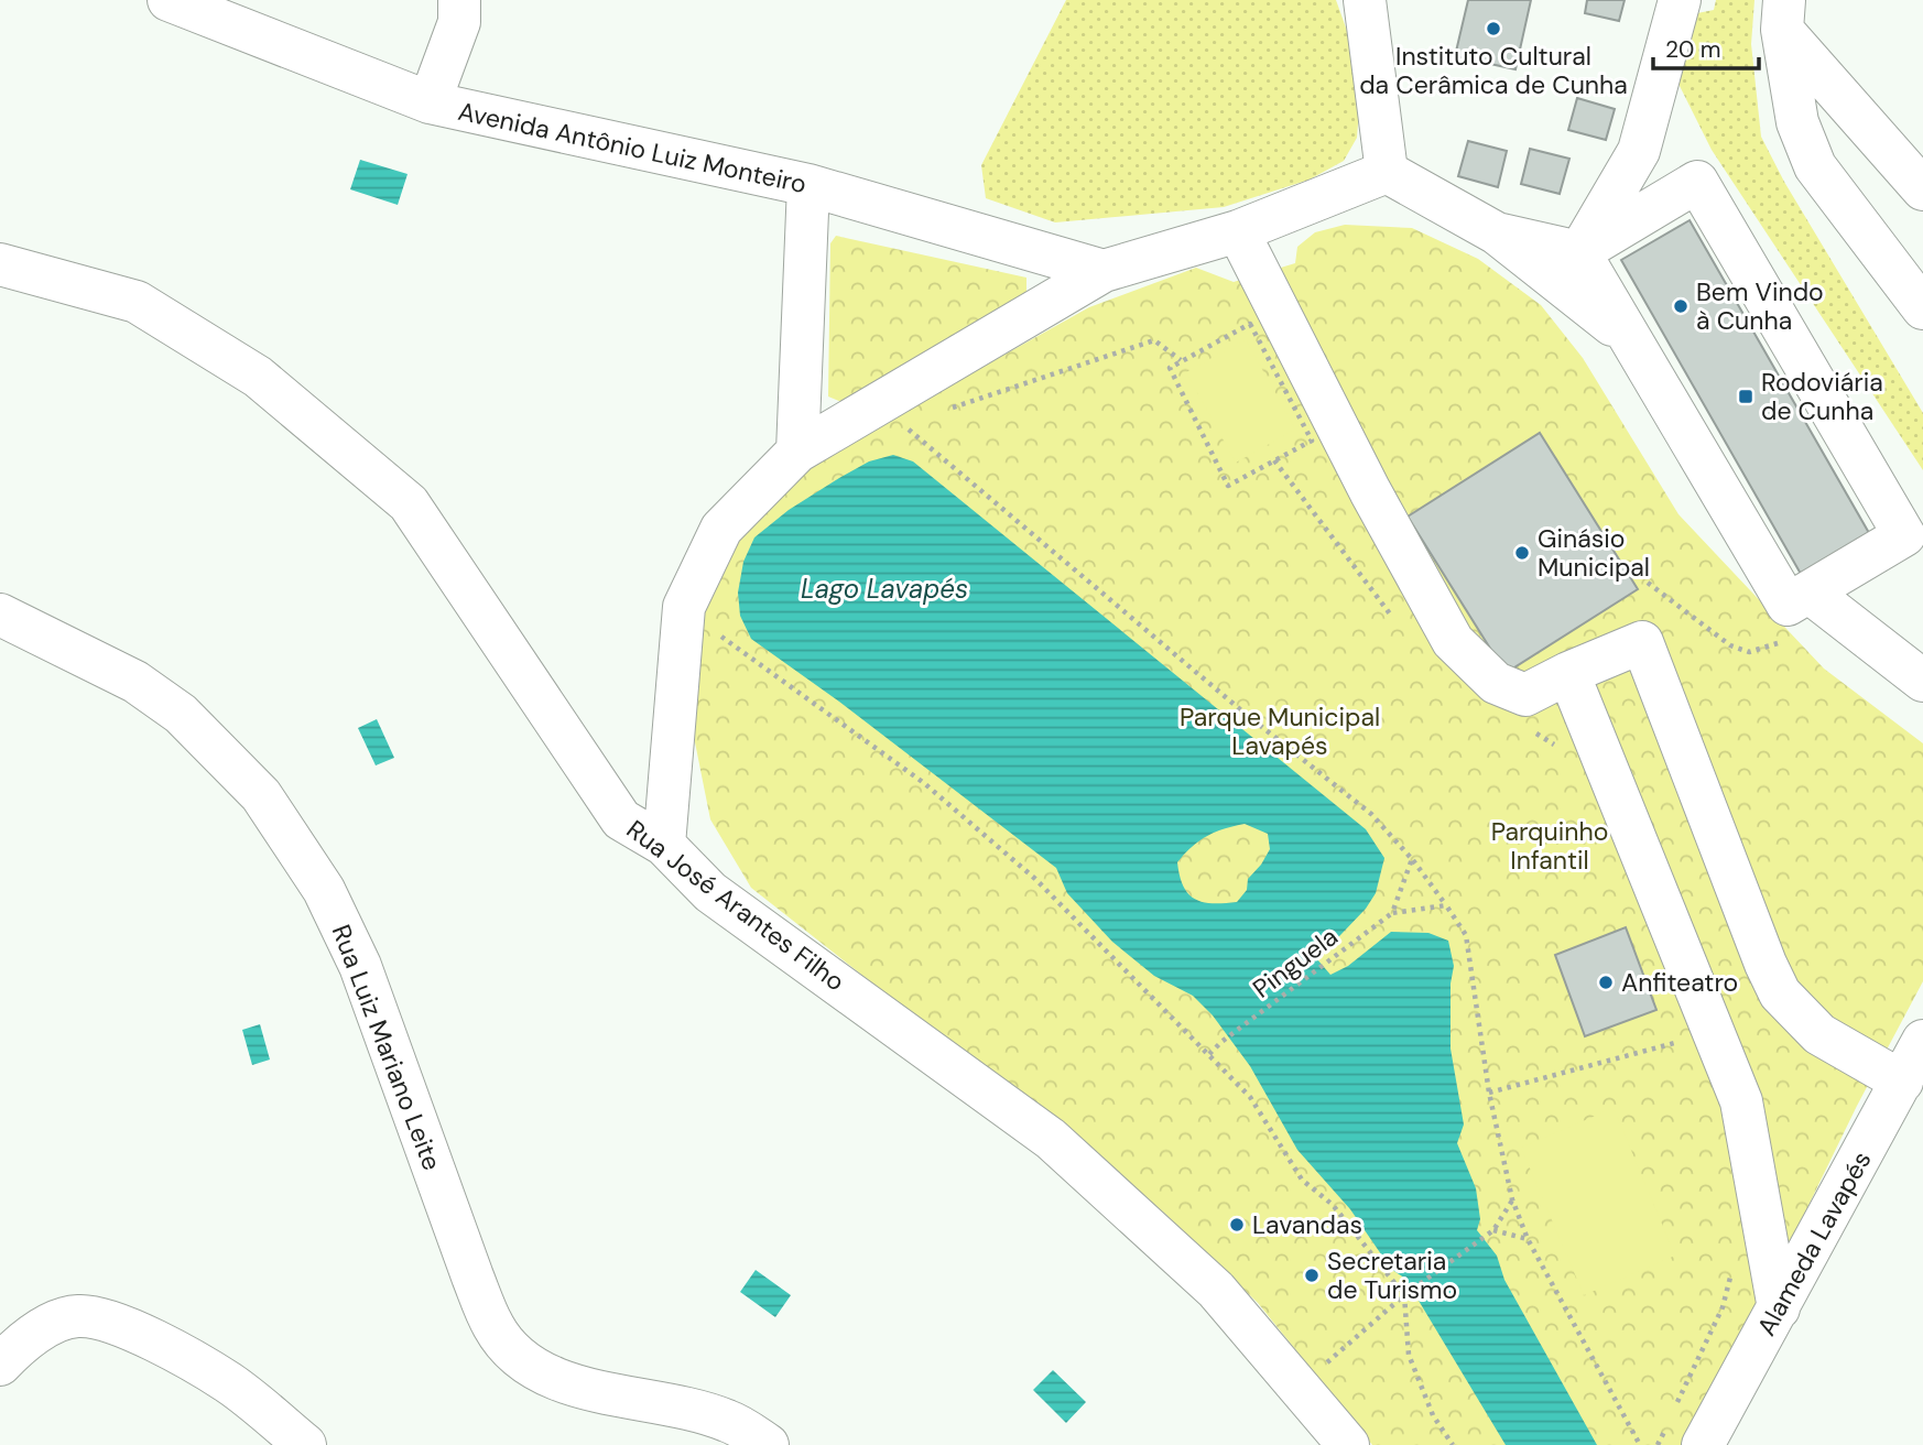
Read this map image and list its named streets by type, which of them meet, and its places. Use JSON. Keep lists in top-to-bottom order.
{
  "streets": {
    "street": [
      "Avenida Antônio Luiz Monteiro",
      "Rua José Arantes Filho",
      "Rua Luiz Mariano Leite",
      "Alameda Lavapés"
    ],
    "path": ["Pinguela"]
  },
  "water": ["Lago Lavapés"],
  "parks": ["Parque Municipal Lavapés", "Parquinho Infantil"],
  "places": {
    "other": [
      "Instituto Cultural da Cerâmica de Cunha",
      "Bem Vindo à Cunha",
      "Ginásio Municipal",
      "Anfiteatro",
      "Lavandas",
      "Secretaria de Turismo"
    ],
    "transit": ["Rodoviária de Cunha"]
  },
  "scale_bar": "20 m"
}
